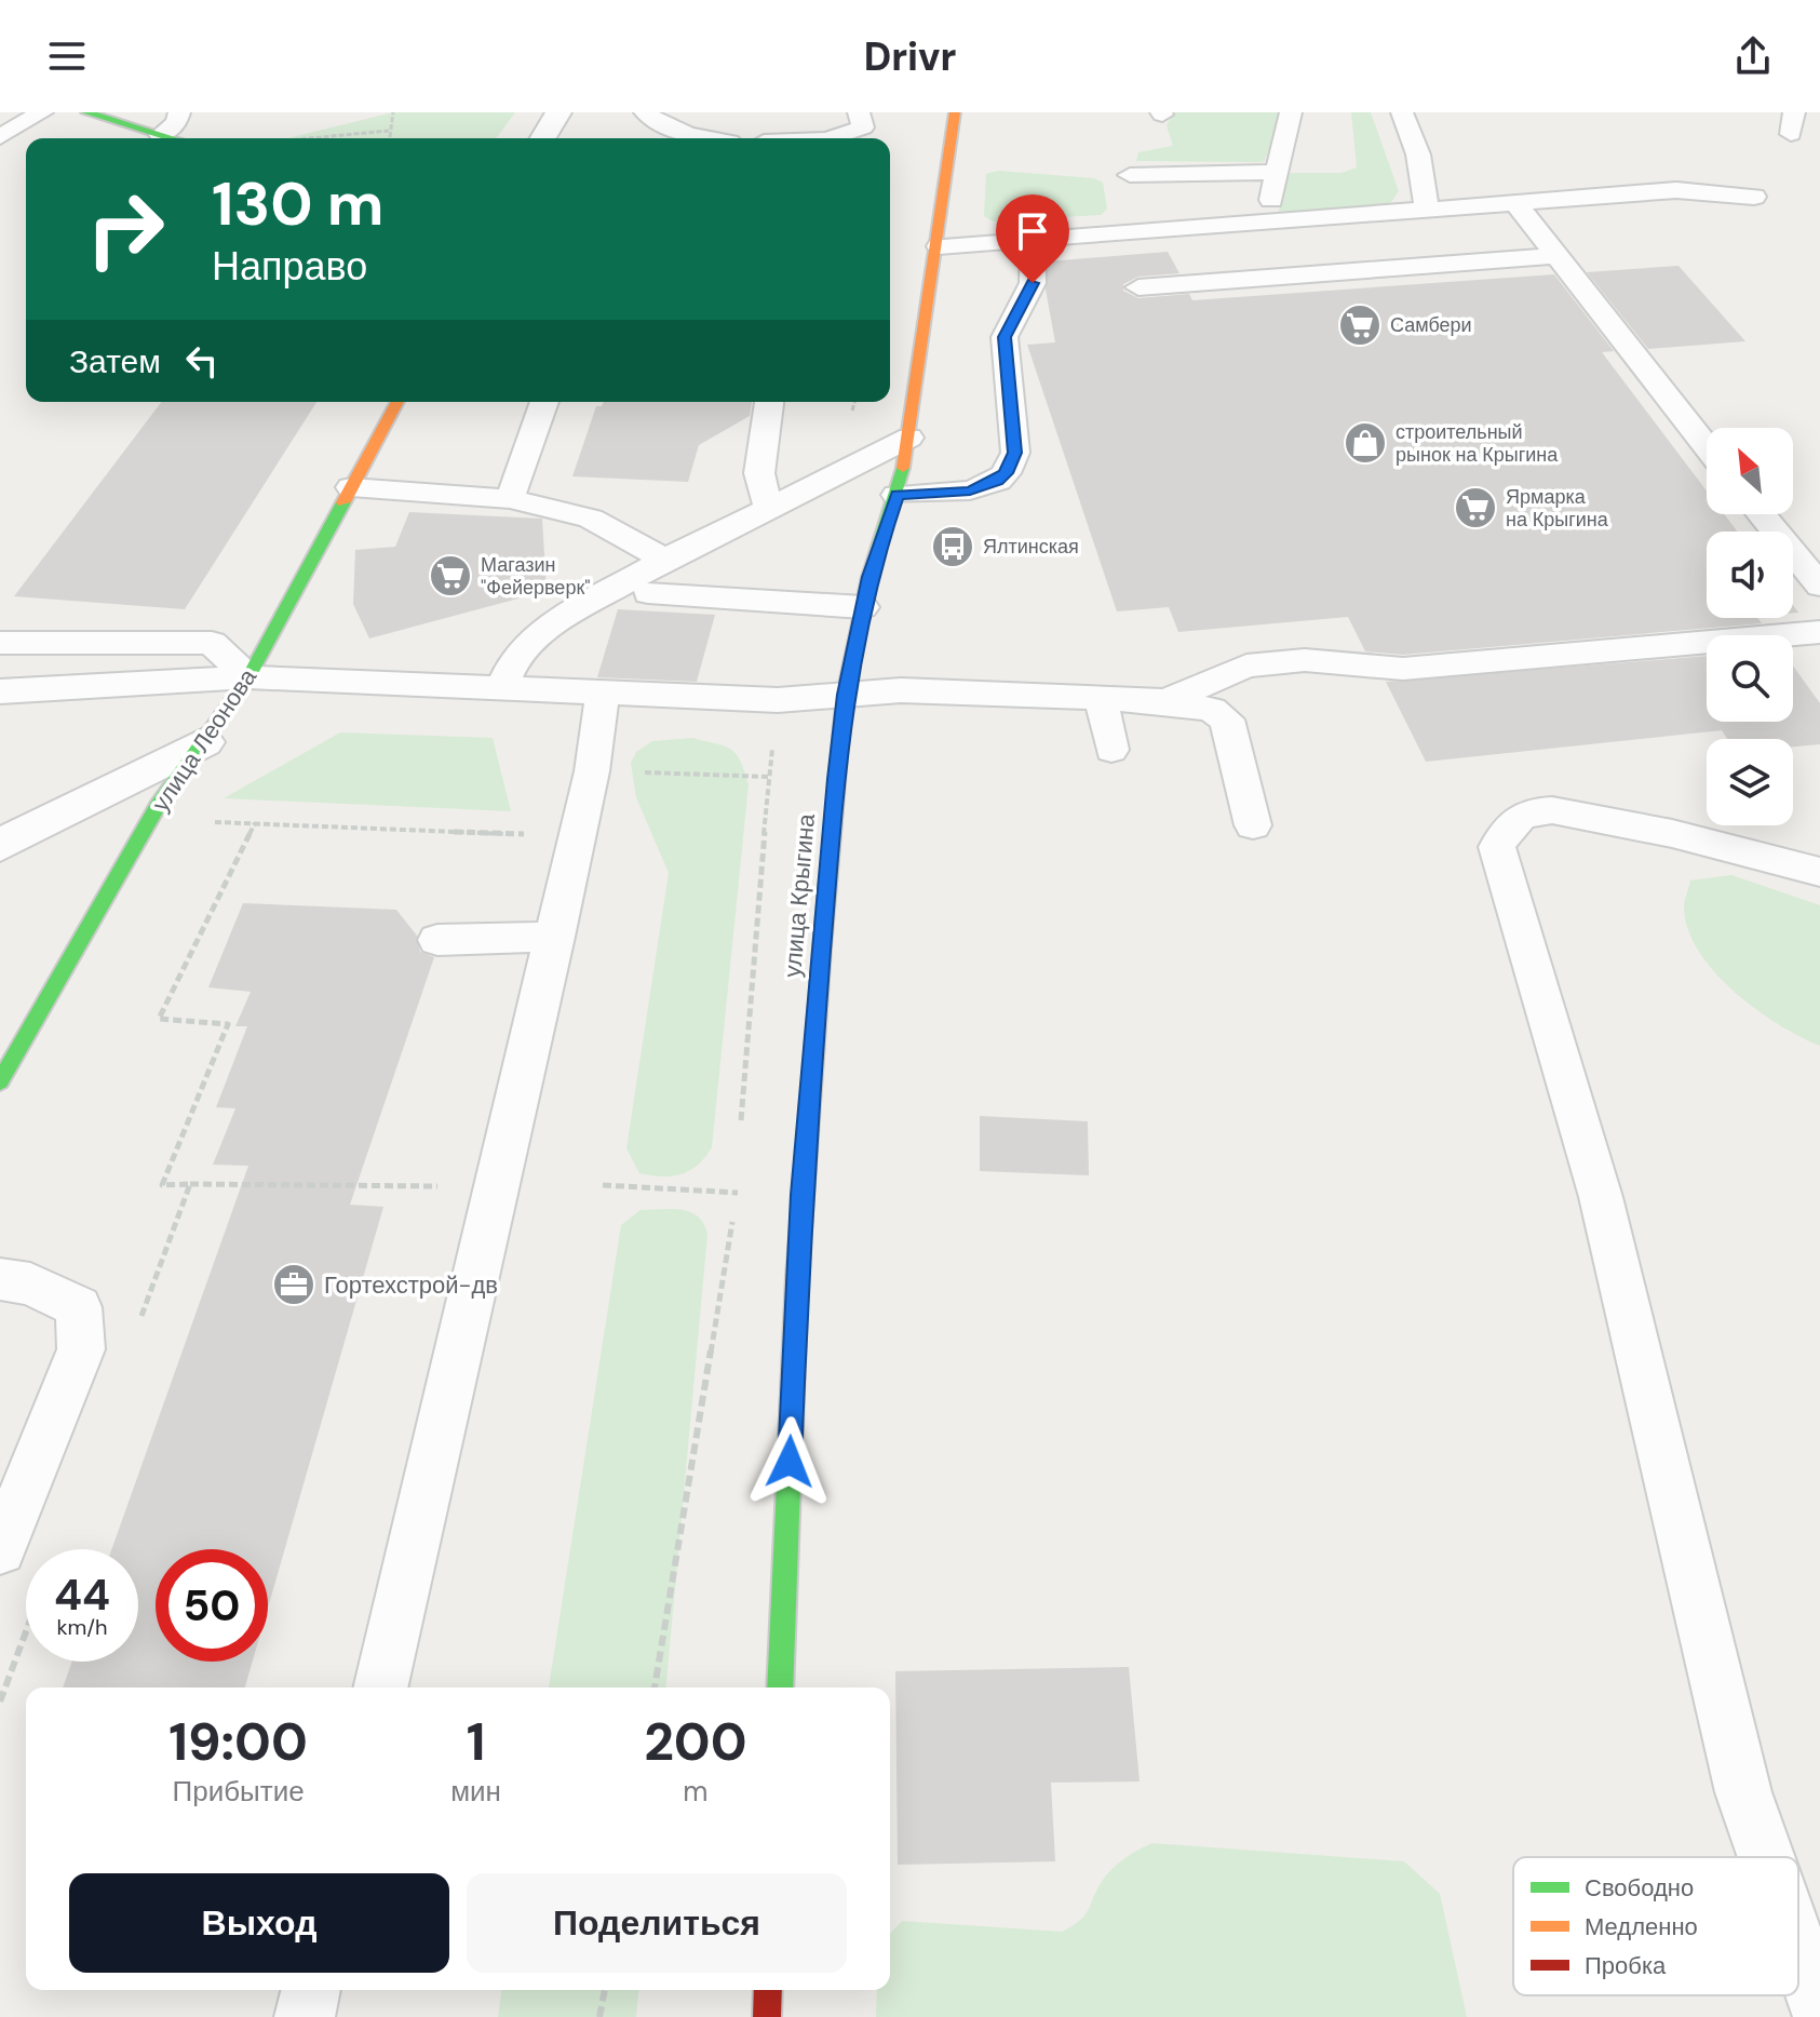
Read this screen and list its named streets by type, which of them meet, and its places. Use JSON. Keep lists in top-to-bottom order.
{
  "streets": {
    "main road": ["улица Леонова", "улица Крыгина"]
  },
  "places": {
    "supermarket": ["Самбери", "Ярмарка на Крыгина", "Магазин \"Фейерверк\""],
    "shop": ["строительный рынок на Крыгина"],
    "bus stop": ["Ялтинская"],
    "office": ["Гортехстрой-дв"]
  },
  "legend": ["Свободно", "Медленно", "Пробка"],
  "north": "top left",
  "page": {
    "header": "Drivr",
    "turn": ["130 m", "Направо"],
    "then": "Затем",
    "speed": "44 km/h",
    "limit": "50",
    "eta": [
      "19:00",
      "Прибытие",
      "1",
      "мин",
      "200",
      "m"
    ],
    "buttons": ["Выход", "Поделиться"]
  }
}
